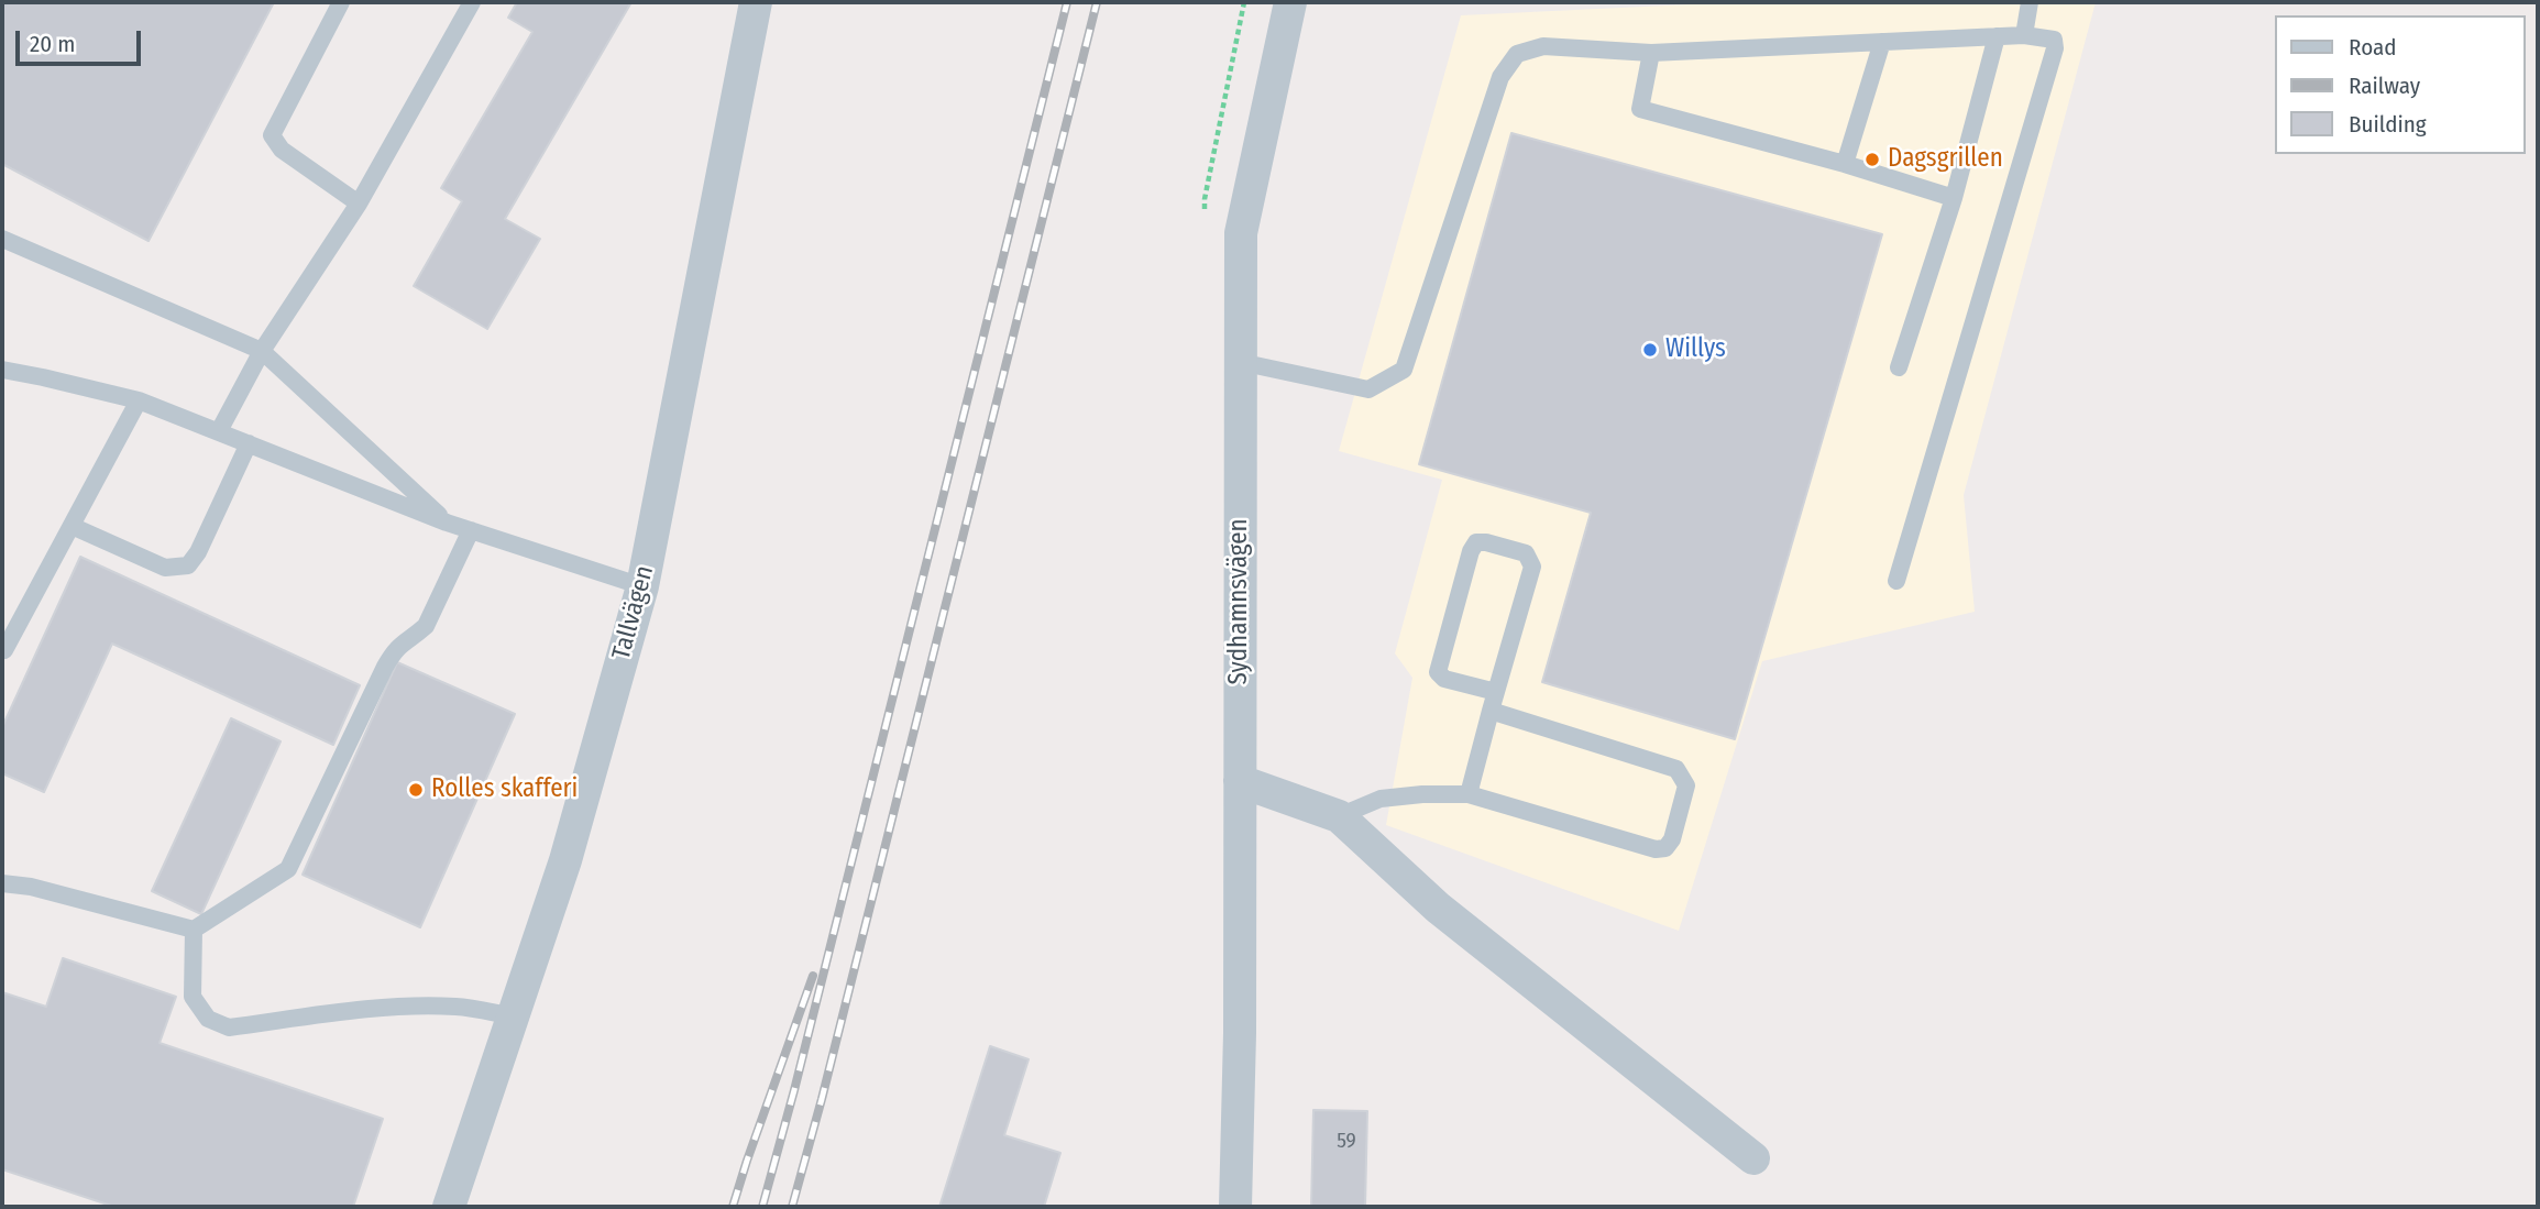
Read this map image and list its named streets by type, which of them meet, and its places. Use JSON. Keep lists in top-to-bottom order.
{
  "streets": {
    "street": ["Sydhamnsvägen", "Tallvägen"]
  },
  "places": ["Dagsgrillen", "Willys", "Rolles skafferi"],
  "house_numbers": ["59"],
  "legend": ["Road", "Railway", "Building"],
  "scale_bar": "20 m"
}
